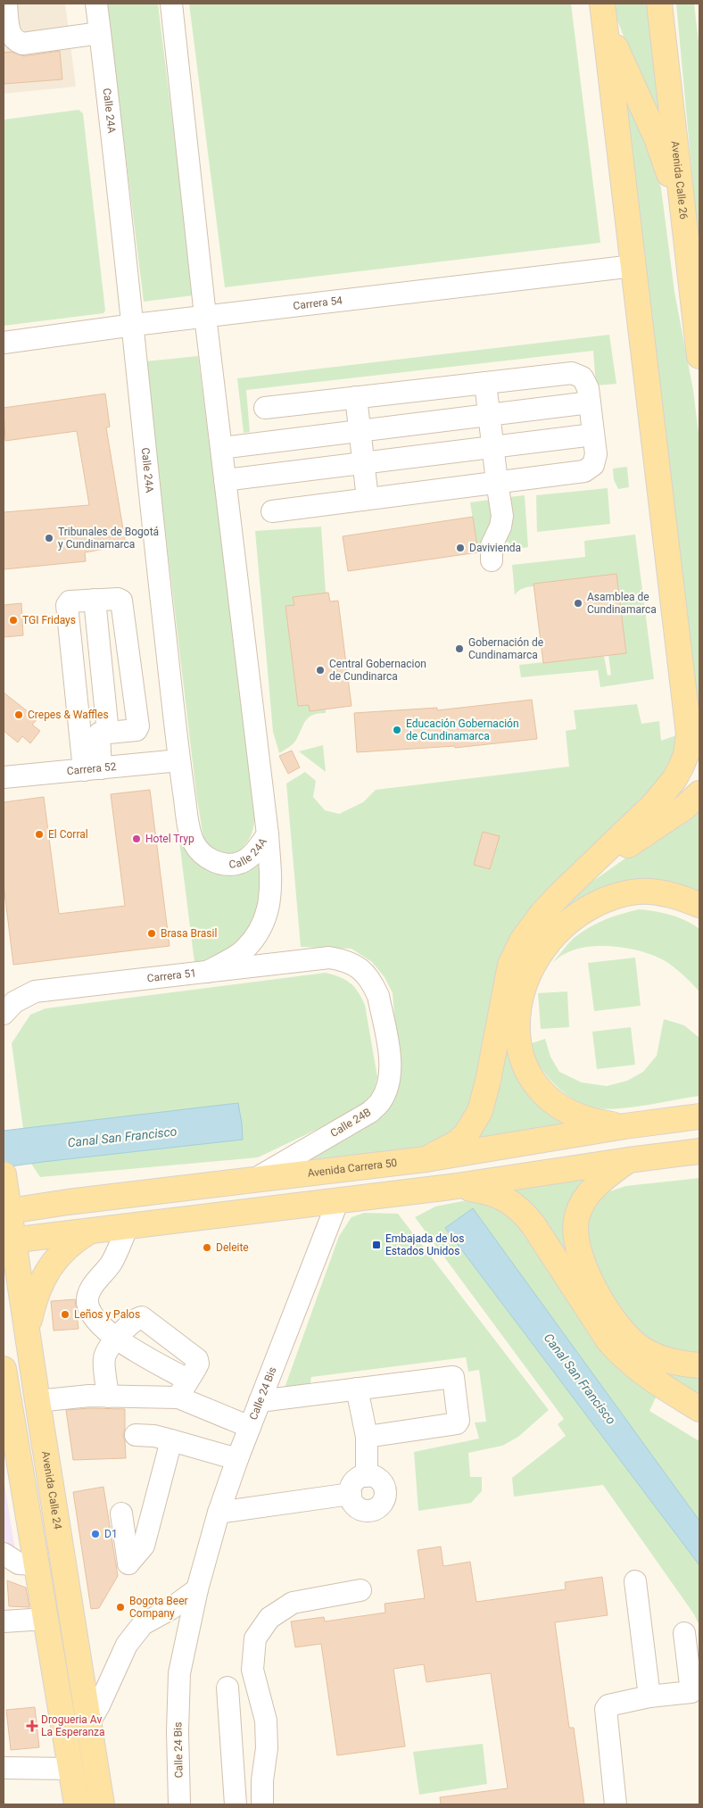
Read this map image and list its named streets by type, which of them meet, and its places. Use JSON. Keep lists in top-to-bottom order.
{
  "streets": {
    "main road": ["Avenida Calle 26", "Avenida Carrera 50", "Avenida Calle 24"],
    "street": [
      "Calle 24A",
      "Carrera 54",
      "Carrera 52",
      "Carrera 51",
      "Calle 24B",
      "Calle 24 Bis"
    ]
  },
  "crossings": [
    ["Calle 24A", "Carrera 54"],
    ["Calle 24A", "Carrera 52"],
    ["Calle 24A", "Carrera 51"],
    ["Carrera 51", "Calle 24B"],
    ["Calle 24B", "Avenida Carrera 50"],
    ["Avenida Carrera 50", "Avenida Calle 24"]
  ],
  "water": ["Canal San Francisco"],
  "places": {
    "other": [
      "Tribunales de Bogotá y Cundinamarca",
      "Davivienda",
      "Asamblea de Cundinamarca",
      "TGI Fridays",
      "Gobernación de Cundinamarca",
      "Central Gobernacion de Cundinarca",
      "Crepes & Waffles",
      "Educación Gobernación de Cundinamarca",
      "El Corral",
      "Hotel Tryp",
      "Brasa Brasil",
      "Deleite",
      "Leños y Palos",
      "D1",
      "Bogota Beer Company"
    ],
    "transit": ["Embajada de los Estados Unidos"],
    "health": ["Drogueria Av La Esperanza"]
  }
}
